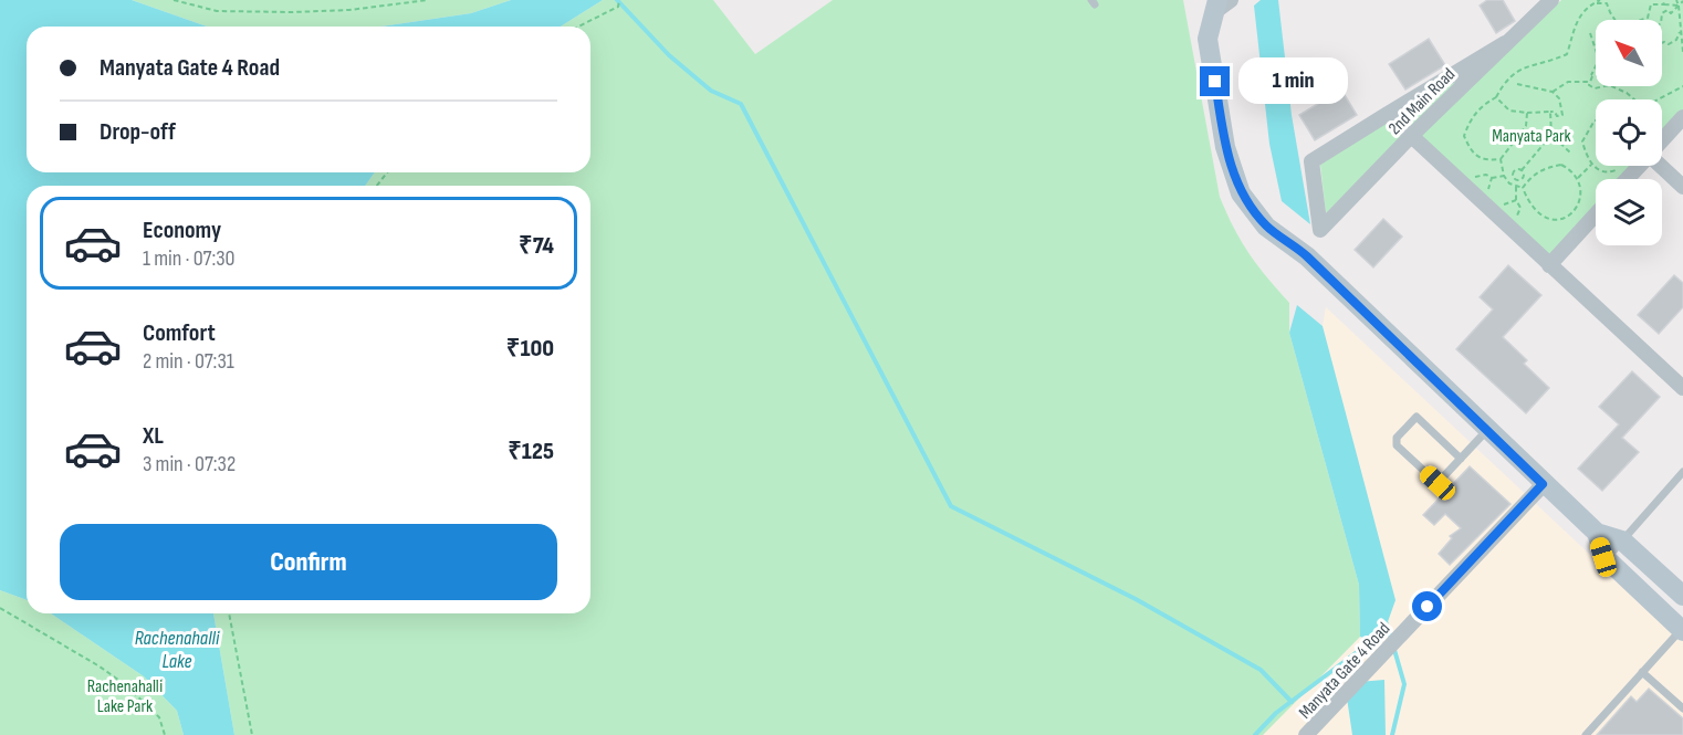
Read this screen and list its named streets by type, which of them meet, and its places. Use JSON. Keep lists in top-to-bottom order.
{
  "streets": {
    "street": ["2nd Main Road", "Manyata Gate 4 Road"]
  },
  "water": ["Rachenahalli Lake"],
  "parks": ["Manyata Park", "Rachenahalli Lake Park"],
  "north": "top left",
  "page": {
    "banner": ["Manyata Gate 4 Road", "Drop-off"],
    "bubble": "1 min",
    "list": [
      {
        "name": "Economy",
        "note": "1 min · 07:30",
        "value": "₹74"
      },
      {
        "name": "Comfort",
        "note": "2 min · 07:31",
        "value": "₹100"
      },
      {
        "name": "XL",
        "note": "3 min · 07:32",
        "value": "₹125"
      }
    ],
    "buttons": "Confirm"
  }
}
